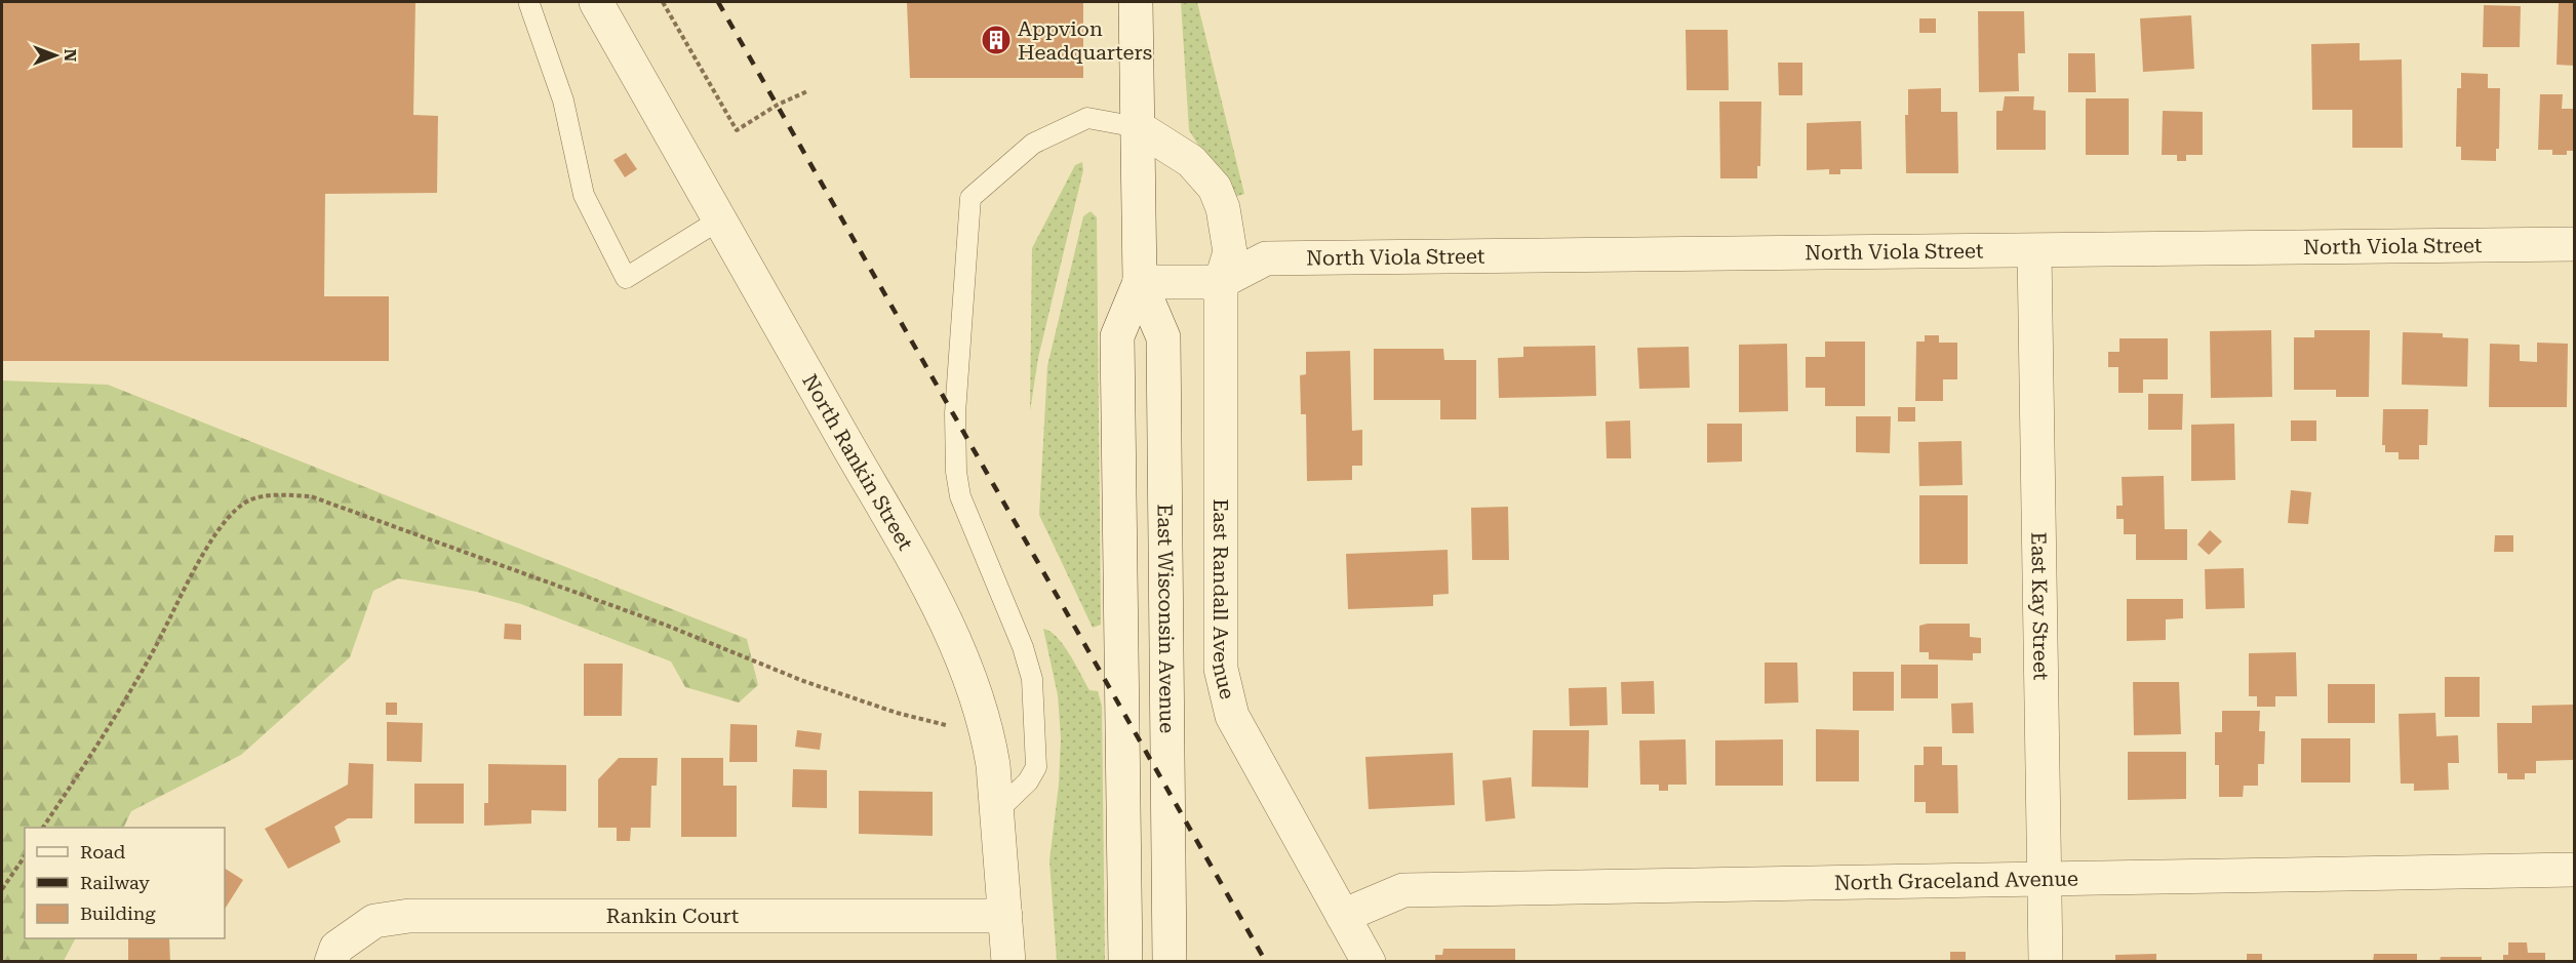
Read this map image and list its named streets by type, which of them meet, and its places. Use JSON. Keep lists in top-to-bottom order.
{
  "streets": {
    "street": [
      "North Viola Street",
      "North Rankin Street",
      "East Randall Avenue",
      "East Kay Street",
      "East Wisconsin Avenue",
      "North Graceland Avenue",
      "Rankin Court"
    ]
  },
  "crossings": [
    ["North Viola Street", "East Randall Avenue"],
    ["North Viola Street", "East Kay Street"],
    ["North Rankin Street", "Rankin Court"],
    ["East Randall Avenue", "North Graceland Avenue"],
    ["East Kay Street", "North Graceland Avenue"]
  ],
  "places": {
    "building": ["Appvion Headquarters"]
  },
  "legend": ["Road", "Railway", "Building"],
  "north": "right"
}
